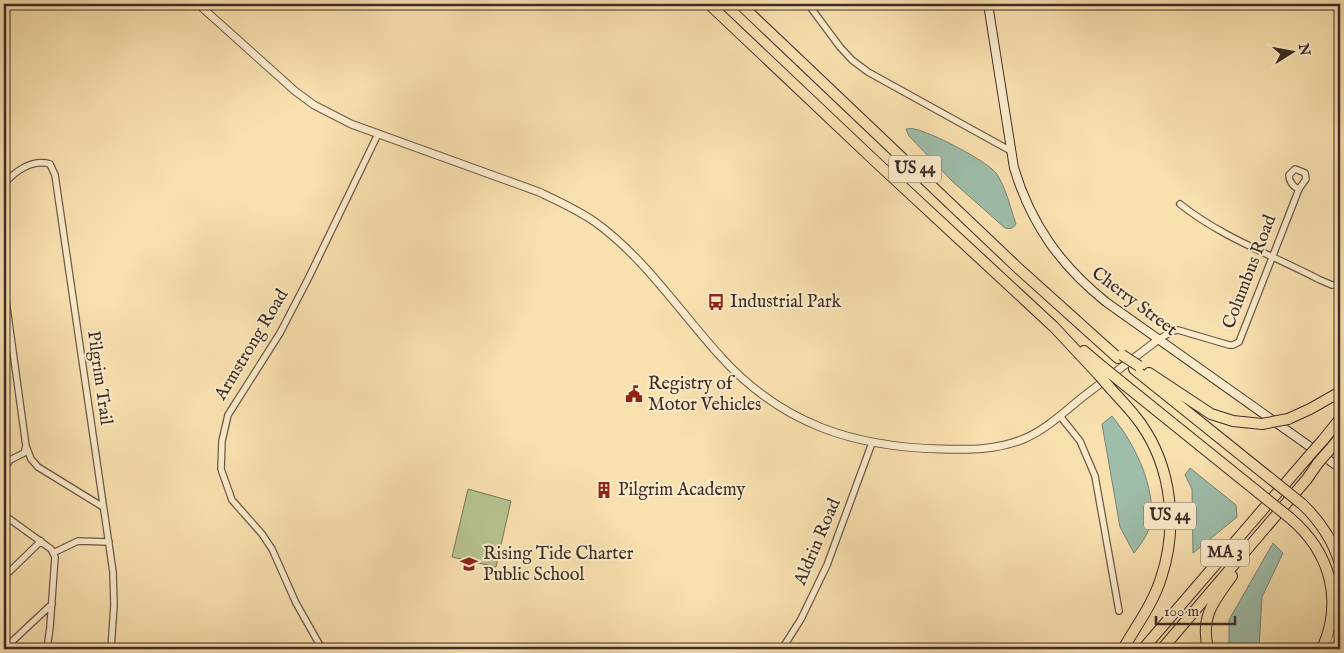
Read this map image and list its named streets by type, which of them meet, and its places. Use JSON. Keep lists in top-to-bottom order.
{
  "streets": {
    "highway": ["US 44", "MA 3"],
    "main road": ["Cherry Street"],
    "street": [
      "Columbus Road",
      "Armstrong Road",
      "Pilgrim Trail",
      "Aldrin Road"
    ]
  },
  "crossings": [
    ["Columbus Road", "Cherry Street"]
  ],
  "places": {
    "bus stop": ["Industrial Park"],
    "public building": ["Registry of Motor Vehicles"],
    "building": ["Pilgrim Academy"],
    "school or university": ["Rising Tide Charter Public School"]
  },
  "scale_bar": "100 m",
  "north": "right"
}
